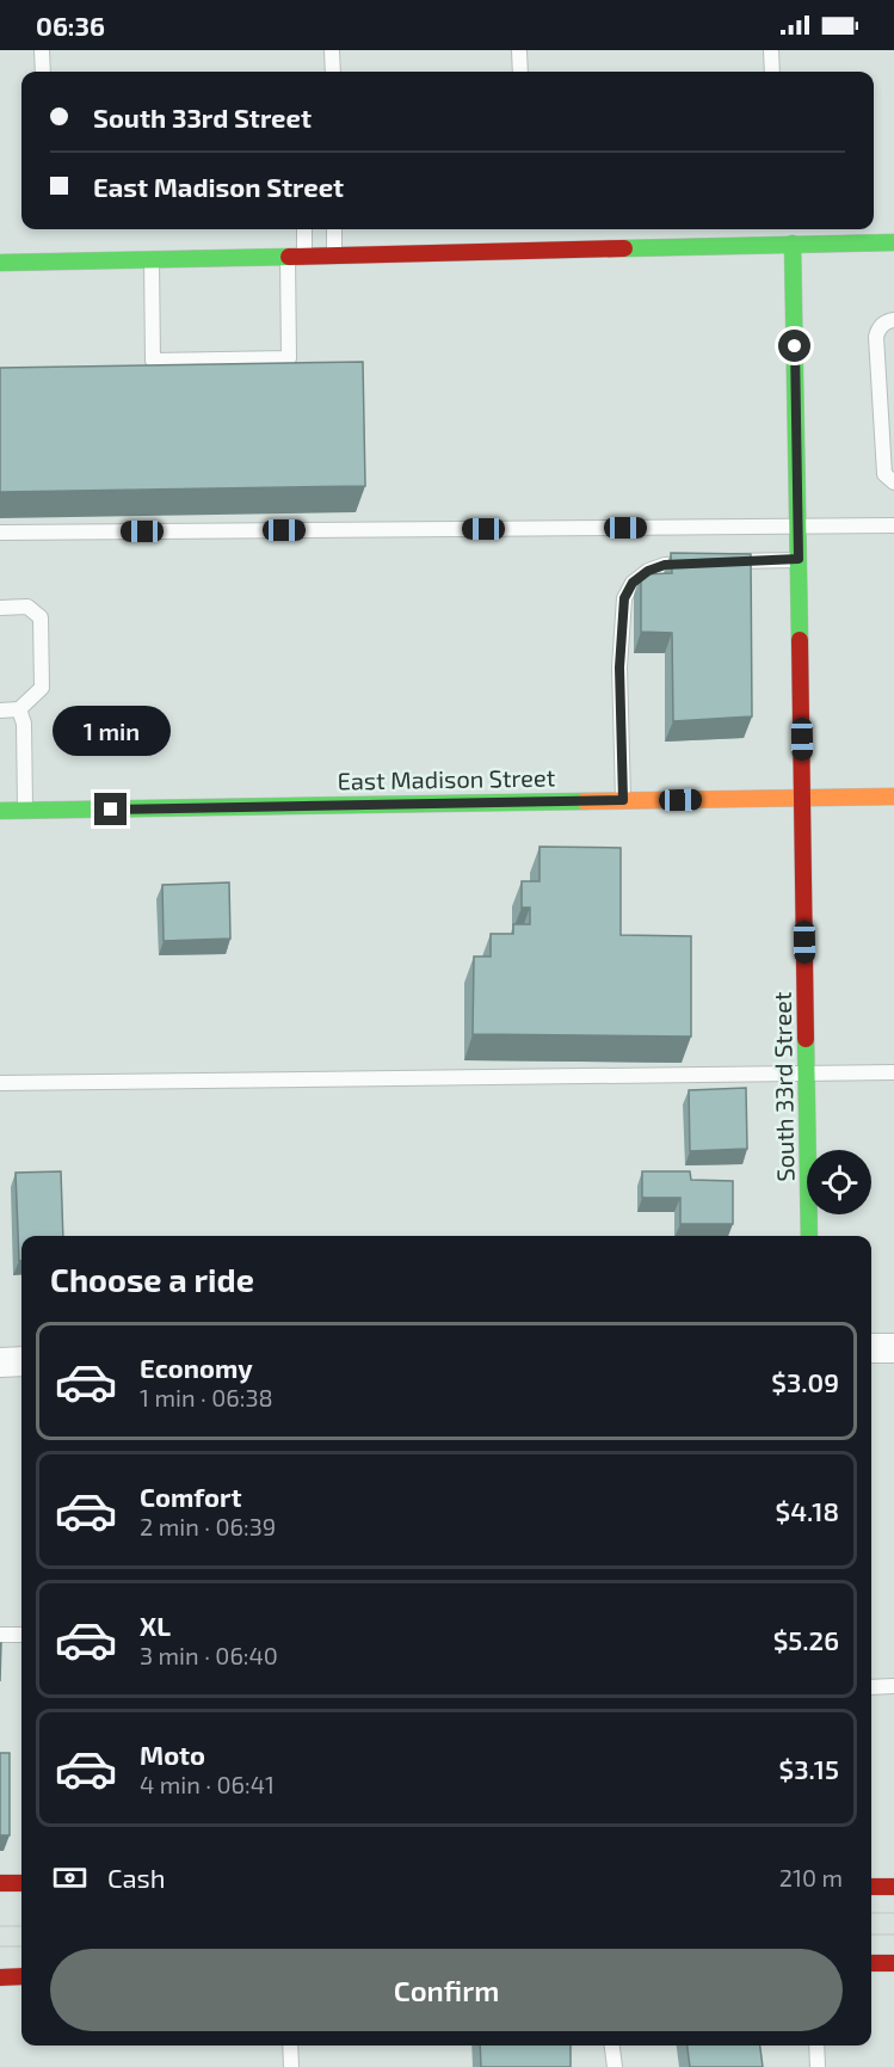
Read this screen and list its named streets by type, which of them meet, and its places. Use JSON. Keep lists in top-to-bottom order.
{
  "streets": {
    "street": ["East Madison Street", "South 33rd Street"]
  },
  "crossings": [
    ["East Madison Street", "South 33rd Street"]
  ],
  "page": {
    "status": "06:36",
    "banner": ["South 33rd Street", "East Madison Street"],
    "bubble": "1 min",
    "heading": "Choose a ride",
    "list": [
      {
        "name": "Economy",
        "note": "1 min · 06:38",
        "value": "$3.09"
      },
      {
        "name": "Comfort",
        "note": "2 min · 06:39",
        "value": "$4.18"
      },
      {
        "name": "XL",
        "note": "3 min · 06:40",
        "value": "$5.26"
      },
      {
        "name": "Moto",
        "note": "4 min · 06:41",
        "value": "$3.15"
      }
    ],
    "pay": ["Cash", "210 m"],
    "buttons": "Confirm"
  }
}
